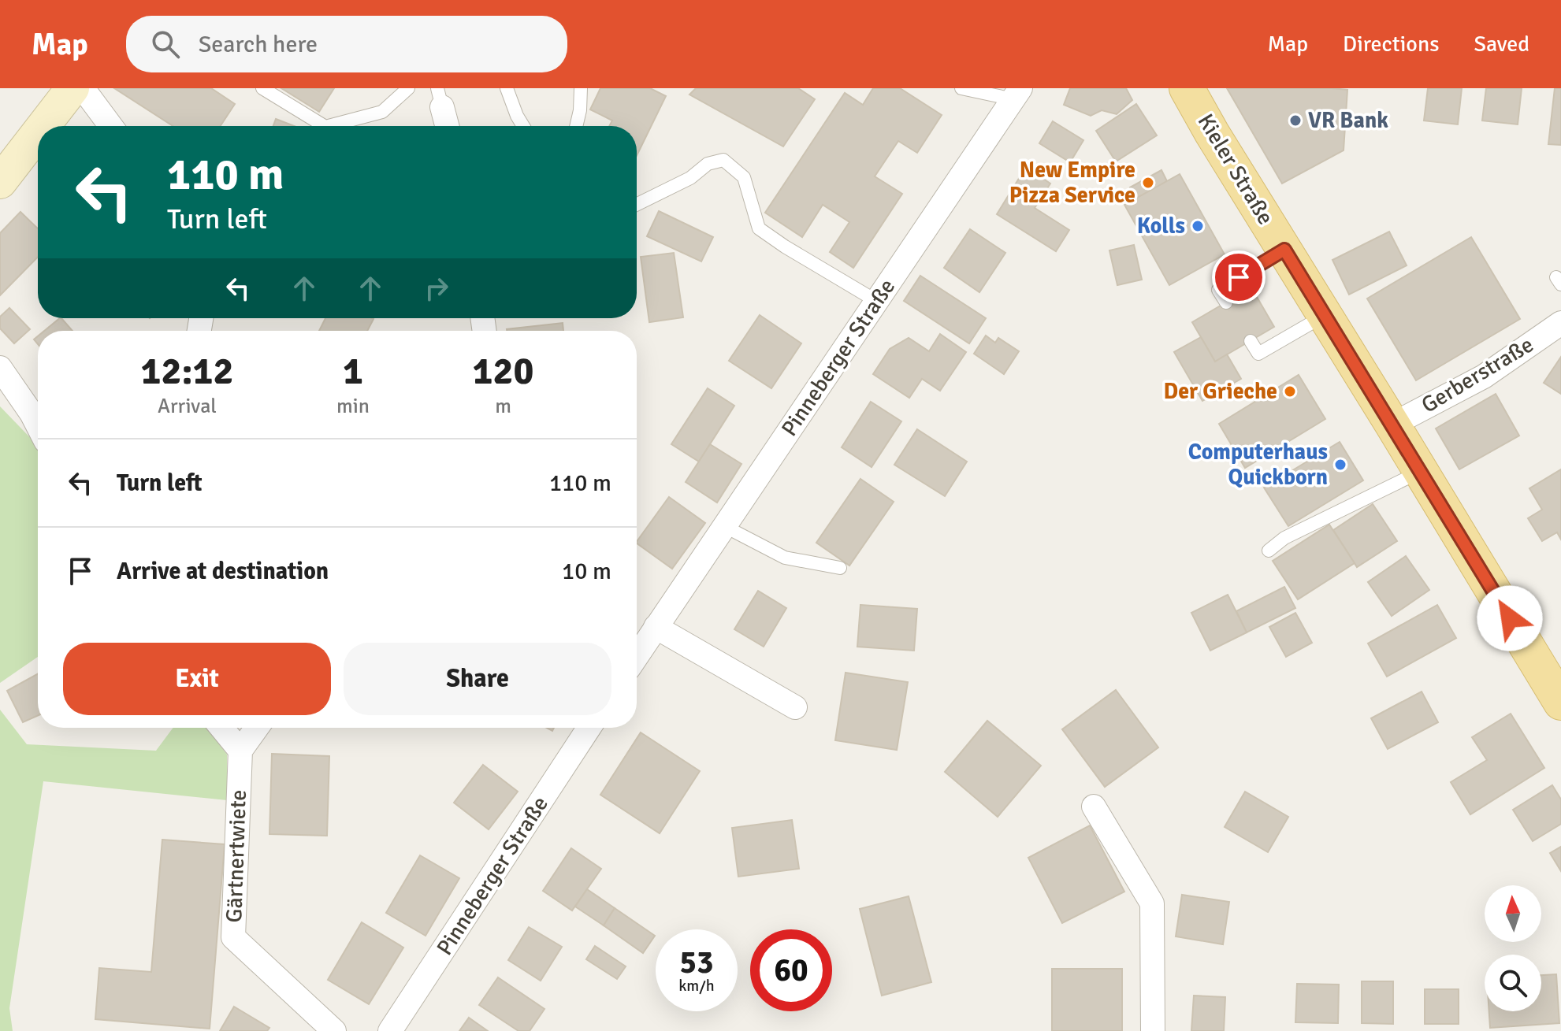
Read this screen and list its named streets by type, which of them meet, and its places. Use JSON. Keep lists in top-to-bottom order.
{
  "streets": {
    "main road": ["Kieler Straße"],
    "street": ["Pinneberger Straße", "Gerberstraße", "Gärtnertwiete"]
  },
  "crossings": [
    ["Kieler Straße", "Gerberstraße"]
  ],
  "places": [
    "VR Bank",
    "New Empire Pizza Service",
    "Kolls",
    "Der Grieche",
    "Computerhaus Quickborn"
  ],
  "north": "top",
  "page": {
    "header": "Map",
    "search": "Search here",
    "nav": ["Map", "Directions", "Saved"],
    "turn": ["110 m", "Turn left"],
    "eta": [
      "12:12",
      "Arrival",
      "1",
      "min",
      "120",
      "m"
    ],
    "list": [
      {
        "name": "Turn left",
        "value": "110 m"
      },
      {
        "name": "Arrive at destination",
        "value": "10 m"
      }
    ],
    "buttons": ["Exit", "Share"],
    "speed": "53 km/h",
    "limit": "60"
  }
}
